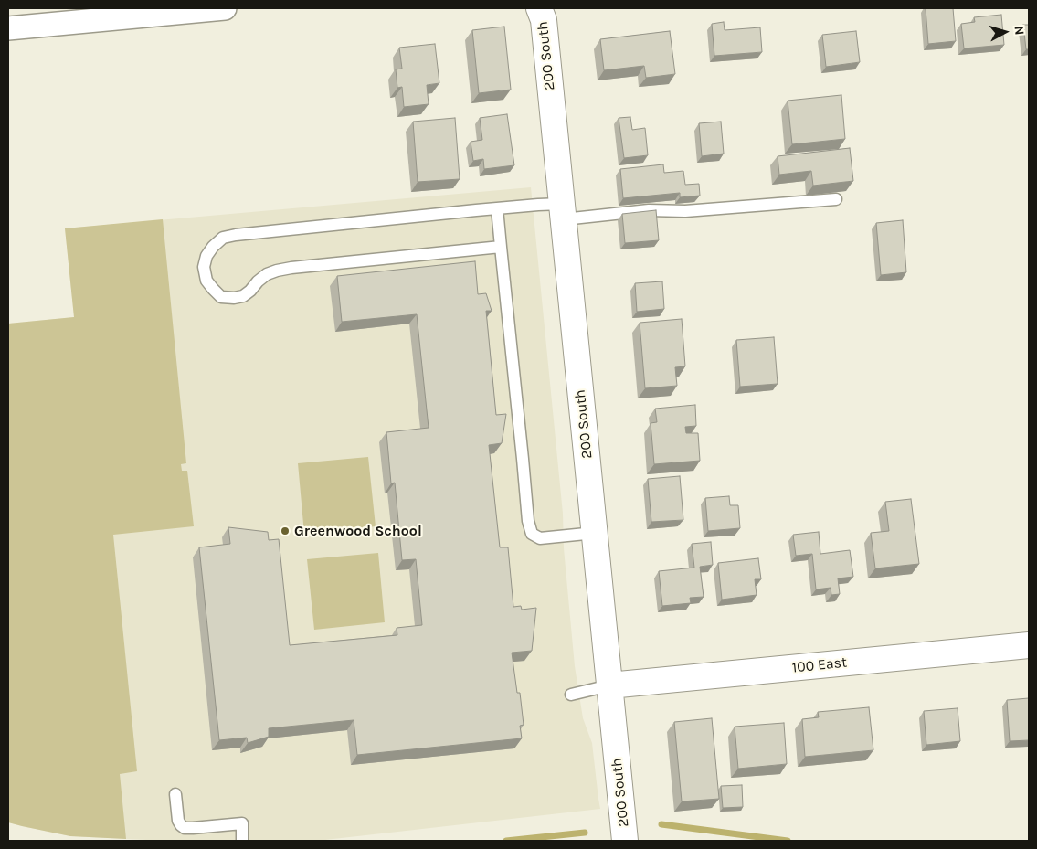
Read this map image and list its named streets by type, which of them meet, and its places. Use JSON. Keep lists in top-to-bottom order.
{
  "streets": {
    "street": ["200 South", "100 East"]
  },
  "crossings": [
    ["200 South", "100 East"]
  ],
  "places": ["Greenwood School"],
  "north": "right"
}
